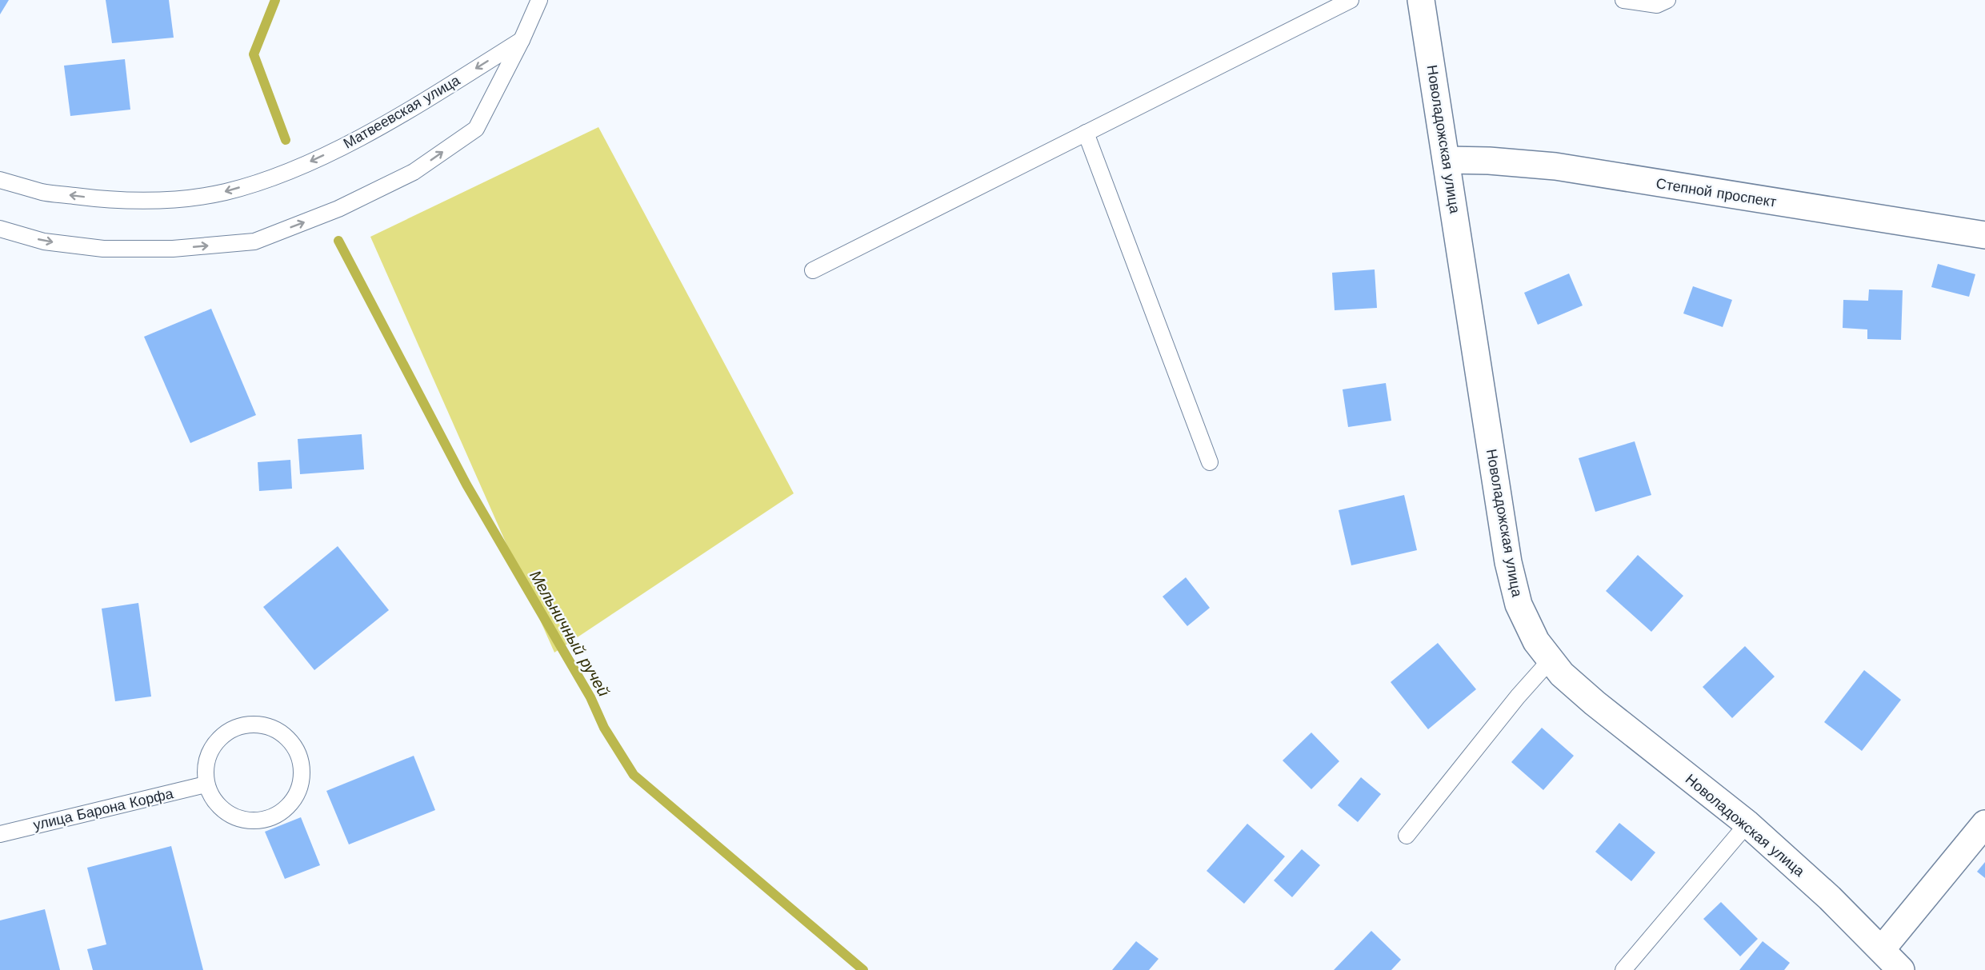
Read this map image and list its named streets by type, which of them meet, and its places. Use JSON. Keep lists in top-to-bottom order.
{
  "streets": {
    "street": ["Новоладожская улица", "Степной проспект"],
    "lane": ["Матвеевская улица", "улица Барона Корфа"]
  },
  "crossings": [
    ["Новоладожская улица", "Степной проспект"]
  ],
  "water": ["Мельничный ручей"]
}
